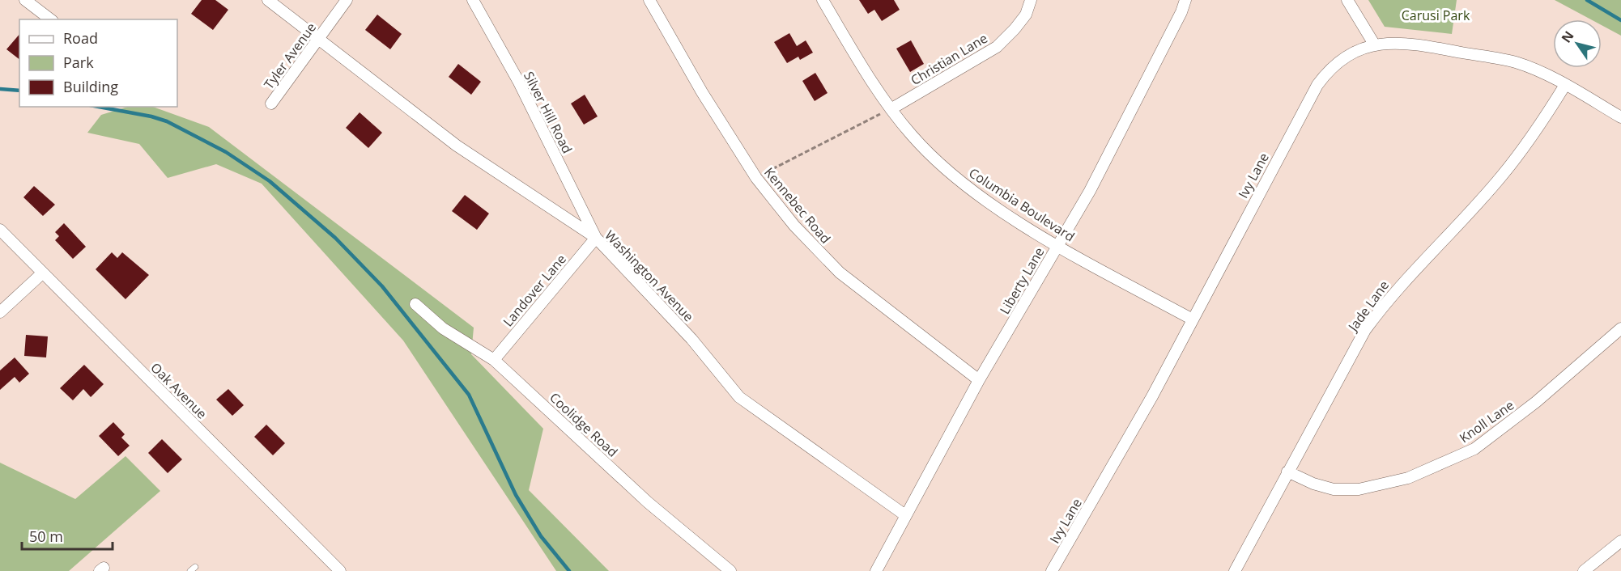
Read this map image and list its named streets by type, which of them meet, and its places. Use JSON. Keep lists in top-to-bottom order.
{
  "streets": {
    "street": [
      "Tyler Avenue",
      "Christian Lane",
      "Silver Hill Road",
      "Ivy Lane",
      "Columbia Boulevard",
      "Kennebec Road",
      "Washington Avenue",
      "Liberty Lane",
      "Landover Lane",
      "Jade Lane",
      "Oak Avenue",
      "Knoll Lane",
      "Coolidge Road"
    ]
  },
  "crossings": [
    ["Tyler Avenue", "Washington Avenue"],
    ["Christian Lane", "Columbia Boulevard"],
    ["Silver Hill Road", "Washington Avenue"],
    ["Silver Hill Road", "Landover Lane"],
    ["Ivy Lane", "Columbia Boulevard"],
    ["Ivy Lane", "Jade Lane"],
    ["Columbia Boulevard", "Liberty Lane"],
    ["Kennebec Road", "Liberty Lane"],
    ["Washington Avenue", "Liberty Lane"],
    ["Washington Avenue", "Landover Lane"],
    ["Landover Lane", "Coolidge Road"],
    ["Jade Lane", "Knoll Lane"]
  ],
  "parks": ["Carusi Park"],
  "legend": ["Road", "Park", "Building"],
  "scale_bar": "50 m",
  "north": "top left"
}
